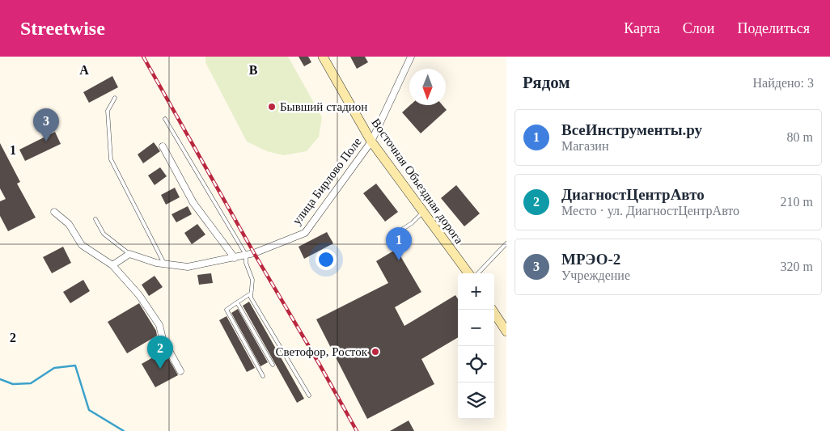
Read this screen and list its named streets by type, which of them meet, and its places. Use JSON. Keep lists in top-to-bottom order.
{
  "streets": {
    "main road": ["Восточная Объездная дорога"],
    "street": ["улица Бирлово Поле"]
  },
  "crossings": [
    ["улица Бирлово Поле", "Восточная Объездная дорога"]
  ],
  "places": ["Бывший стадион", "Светофор, Росток"],
  "north": "bottom",
  "page": {
    "header": "Streetwise",
    "nav": ["Карта", "Слои", "Поделиться"],
    "heading": ["Рядом", "Найдено: 3"],
    "pins": ["3", "1", "2"],
    "list": [
      {
        "mark": "1",
        "name": "ВсеИнструменты.ру",
        "note": "Магазин",
        "value": "80 m"
      },
      {
        "mark": "2",
        "name": "ДиагностЦентрАвто",
        "note": "Место · ул. ДиагностЦентрАвто",
        "value": "210 m"
      },
      {
        "mark": "3",
        "name": "МРЭО-2",
        "note": "Учреждение",
        "value": "320 m"
      }
    ],
    "map_buttons": ["+", "−"]
  },
  "grid": {
    "columns": ["A", "B"],
    "rows": ["1", "2"]
  }
}
